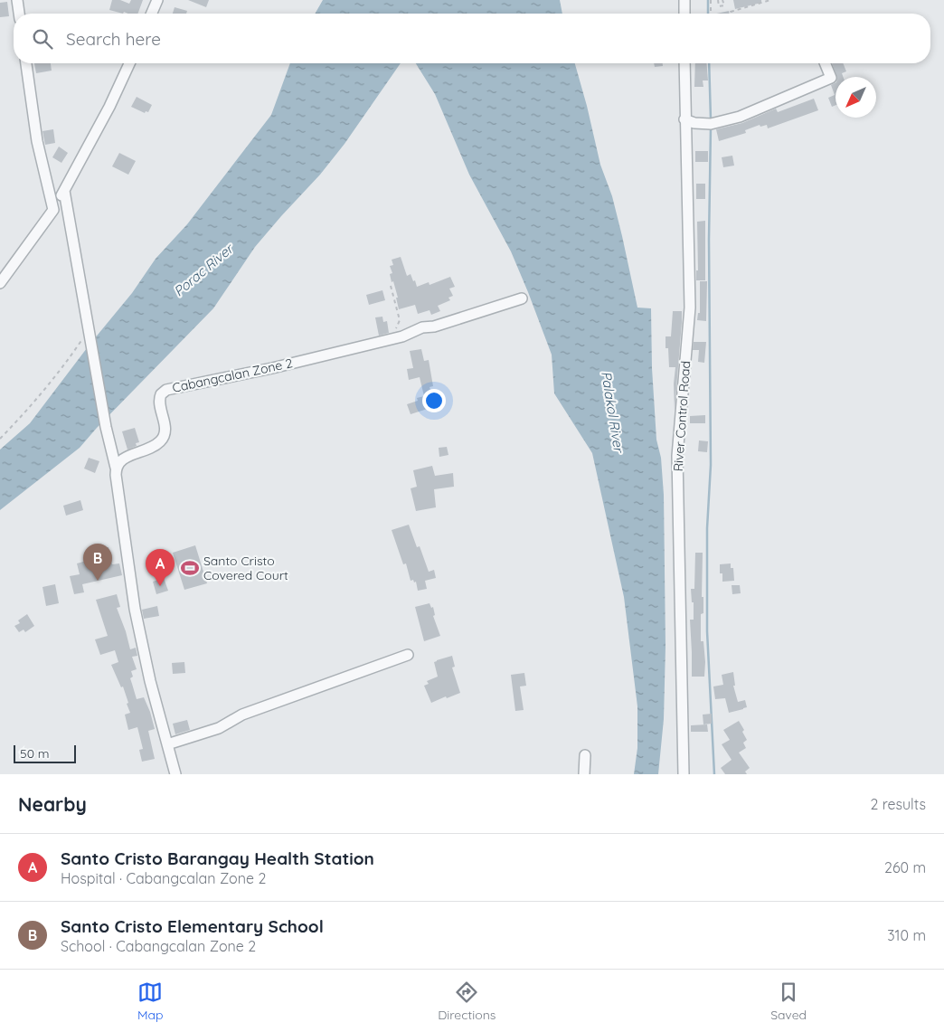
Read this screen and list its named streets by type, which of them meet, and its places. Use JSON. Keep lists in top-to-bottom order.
{
  "streets": {
    "street": ["Cabangcalan Zone 2", "River Control Road"]
  },
  "water": ["Porac River", "Palakol River"],
  "places": {
    "sports": ["Santo Cristo Covered Court"]
  },
  "scale_bar": "50 m",
  "north": "bottom left",
  "page": {
    "search": "Search here",
    "pins": ["B", "A"],
    "scale": "50 m",
    "heading": ["Nearby", "2 results"],
    "list": [
      {
        "mark": "A",
        "name": "Santo Cristo Barangay Health Station",
        "note": "Hospital · Cabangcalan Zone 2",
        "value": "260 m"
      },
      {
        "mark": "B",
        "name": "Santo Cristo Elementary School",
        "note": "School · Cabangcalan Zone 2",
        "value": "310 m"
      }
    ],
    "nav": ["Map", "Directions", "Saved"]
  }
}
